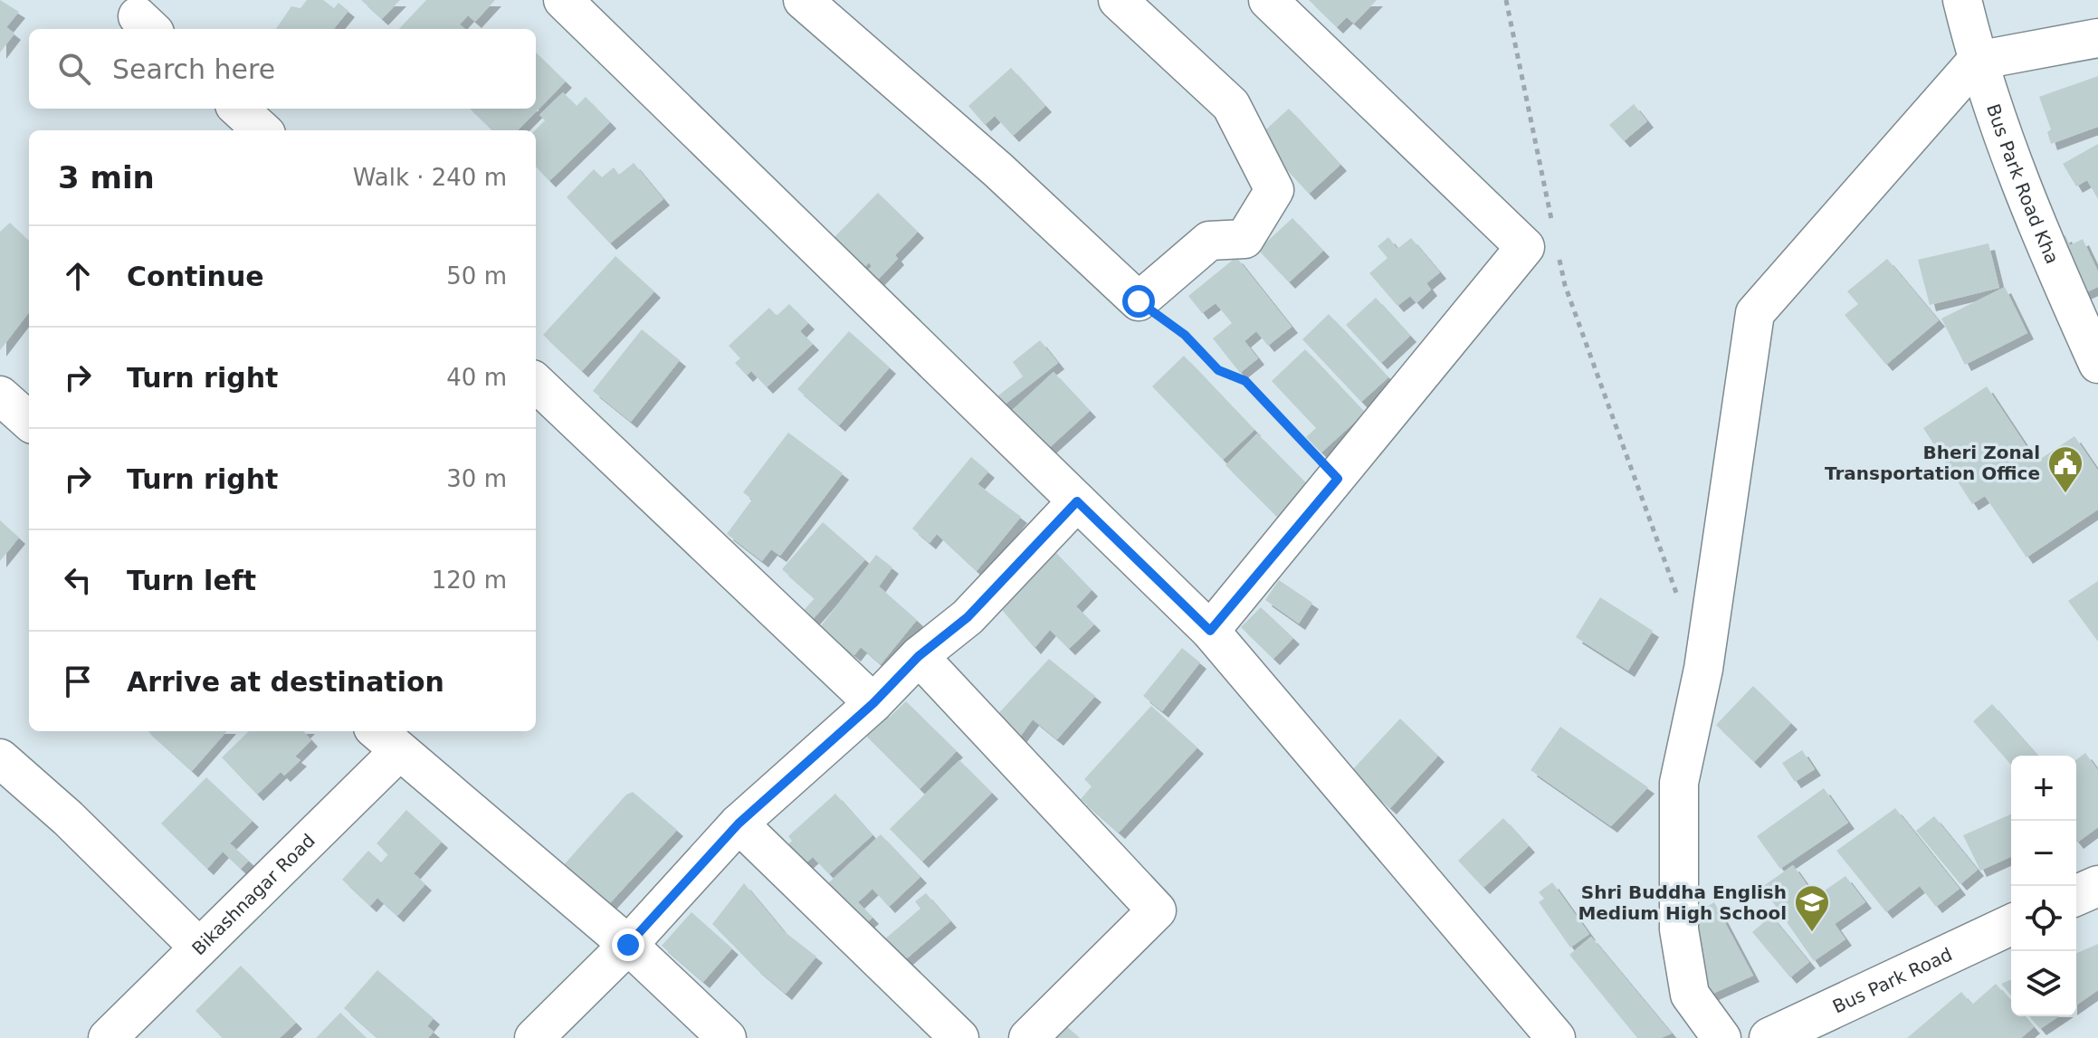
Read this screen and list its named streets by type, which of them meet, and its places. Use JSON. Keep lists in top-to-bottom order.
{
  "streets": {
    "main road": ["Bus Park Road"],
    "street": ["Bus Park Road Kha", "Bikashnagar Road"]
  },
  "places": {
    "public building": ["Bheri Zonal Transportation Office"],
    "school or university": ["Shri Buddha English Medium High School"]
  },
  "page": {
    "search": "Search here",
    "heading": ["3 min", "Walk · 240 m"],
    "list": [
      ["Continue", "50 m"],
      ["Turn right", "40 m"],
      ["Turn right", "30 m"],
      ["Turn left", "120 m"],
      "Arrive at destination"
    ],
    "map_buttons": ["+", "−"]
  }
}
